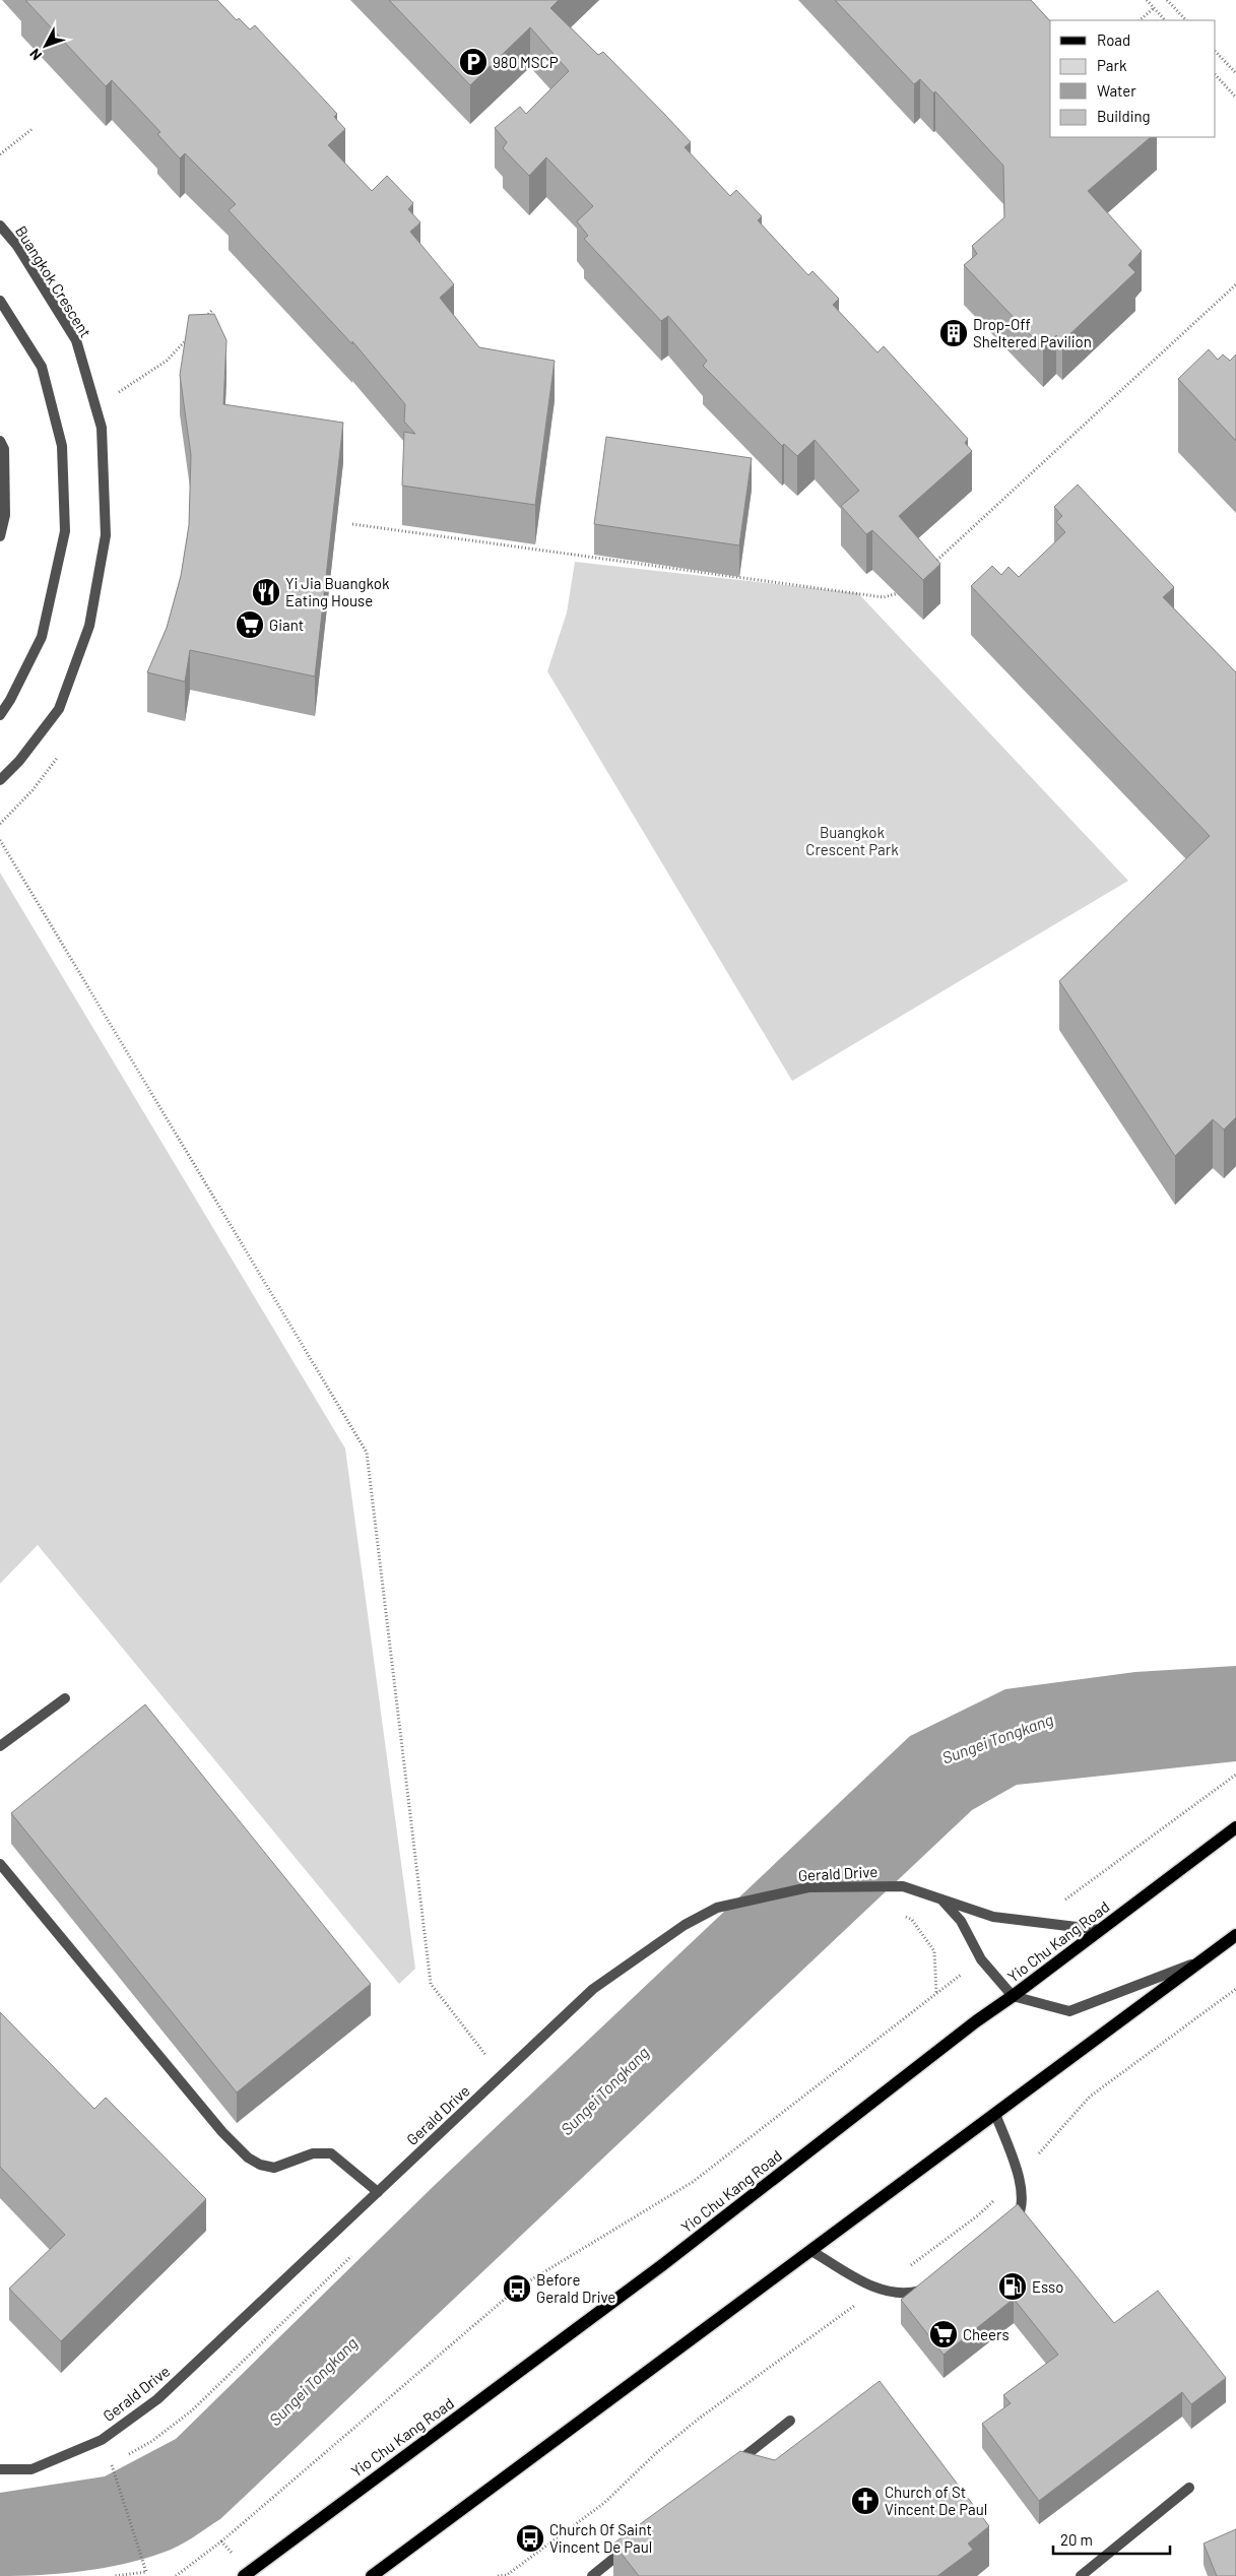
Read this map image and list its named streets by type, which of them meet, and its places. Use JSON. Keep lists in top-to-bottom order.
{
  "streets": {
    "main road": ["Yio Chu Kang Road"],
    "street": ["Buangkok Crescent", "Gerald Drive"]
  },
  "crossings": [
    ["Gerald Drive", "Yio Chu Kang Road"]
  ],
  "water": ["Sungei Tongkang"],
  "parks": ["Buangkok Crescent Park"],
  "places": {
    "parking": ["980 MSCP"],
    "building": ["Drop-Off Sheltered Pavilion"],
    "restaurant": ["Yi Jia Buangkok Eating House"],
    "supermarket": ["Giant", "Cheers"],
    "fuel station": ["Esso"],
    "bus stop": ["Before Gerald Drive", "Church Of Saint Vincent De Paul"],
    "church": ["Church of St Vincent De Paul"]
  },
  "legend": [
    "Road",
    "Park",
    "Water",
    "Building"
  ],
  "scale_bar": "20 m",
  "north": "bottom left"
}
